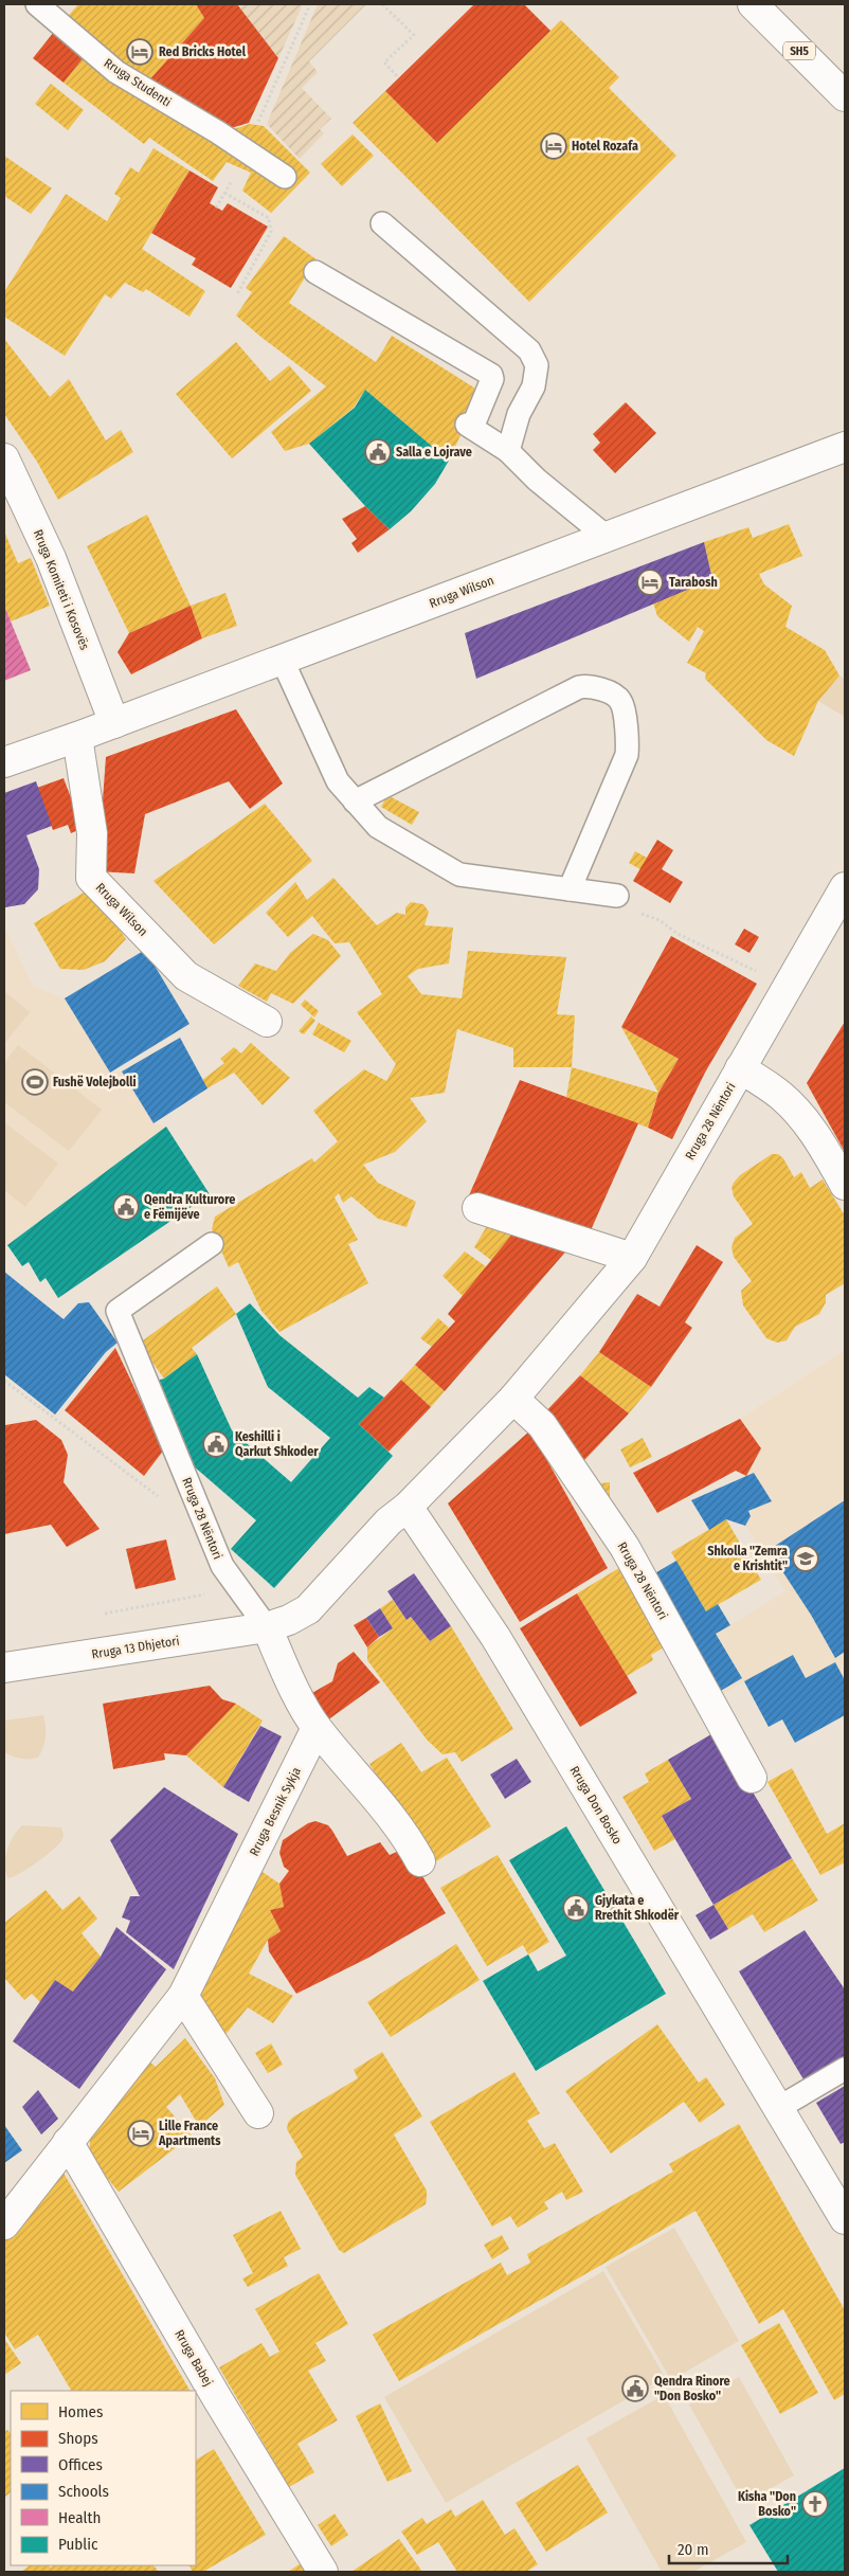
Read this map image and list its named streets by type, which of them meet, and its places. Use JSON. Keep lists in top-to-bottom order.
{
  "streets": {
    "street": [
      "SH5",
      "Rruga Komiteti i Kosovës",
      "Rruga Wilson",
      "Rruga 28 Nëntori",
      "Rruga 13 Dhjetori",
      "Rruga Don Bosko",
      "Rruga Besnik Sykja",
      "Rruga Babej"
    ],
    "lane": ["Rruga Studenti"]
  },
  "crossings": [
    ["Rruga Komiteti i Kosovës", "Rruga Wilson"],
    ["Rruga 28 Nëntori", "Rruga 13 Dhjetori"],
    ["Rruga 28 Nëntori", "Rruga Don Bosko"],
    ["Rruga Besnik Sykja", "Rruga Babej"]
  ],
  "places": {
    "hotel": [
      "Red Bricks Hotel",
      "Hotel Rozafa",
      "Tarabosh",
      "Lille France Apartments"
    ],
    "public building": [
      "Salla e Lojrave",
      "Qendra Kulturore e Fëmijëve",
      "Keshilli i Qarkut Shkoder",
      "Gjykata e Rrethit Shkodër",
      "Qendra Rinore \"Don Bosko\""
    ],
    "sports": ["Fushë Volejbolli"],
    "school or university": ["Shkolla \"Zemra e Krishtit\""],
    "church": ["Kisha \"Don Bosko\""]
  },
  "legend": [
    "Homes",
    "Shops",
    "Offices",
    "Schools",
    "Health",
    "Public"
  ],
  "scale_bar": "20 m"
}
